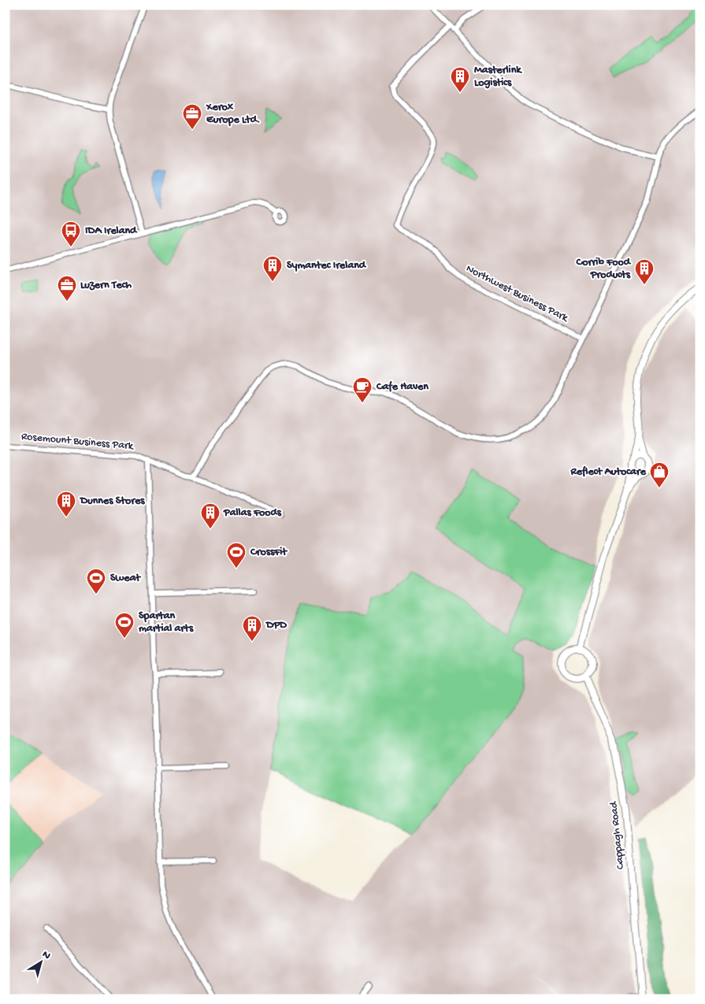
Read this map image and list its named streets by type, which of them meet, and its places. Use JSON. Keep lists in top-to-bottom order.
{
  "streets": {
    "street": ["Northwest Business Park", "Rosemount Business Park", "Cappagh Road"]
  },
  "places": {
    "building": [
      "Masterlink Logistics",
      "Symantec Ireland",
      "Corrib Food Products",
      "Dunnes Stores",
      "Pallas Foods",
      "DPD"
    ],
    "office": ["Xerox Europe Ltd.", "Luzern Tech"],
    "bus stop": ["IDA Ireland"],
    "cafe": ["Cafe Haven"],
    "shop": ["Reflect Autocare"],
    "sports": ["CrossFit", "Sweat", "Spartan martial arts"]
  },
  "north": "top right"
}
